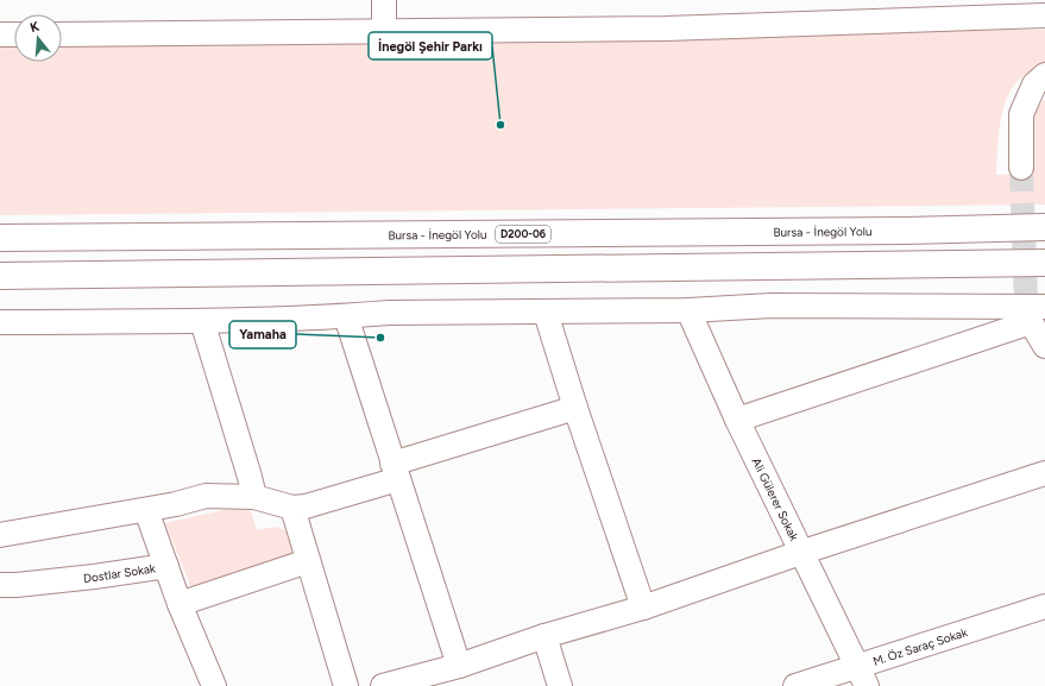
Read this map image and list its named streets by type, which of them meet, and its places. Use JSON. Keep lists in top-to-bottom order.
{
  "streets": {
    "highway": ["Bursa - İnegöl Yolu", "D200-06"],
    "street": ["Ali Gülerer Sokak", "Dostlar Sokak", "M. Öz Saraç Sokak"]
  },
  "crossings": [
    ["Ali Gülerer Sokak", "M. Öz Saraç Sokak"]
  ],
  "places": ["İnegöl Şehir Parkı", "Yamaha"],
  "north": "top"
}
